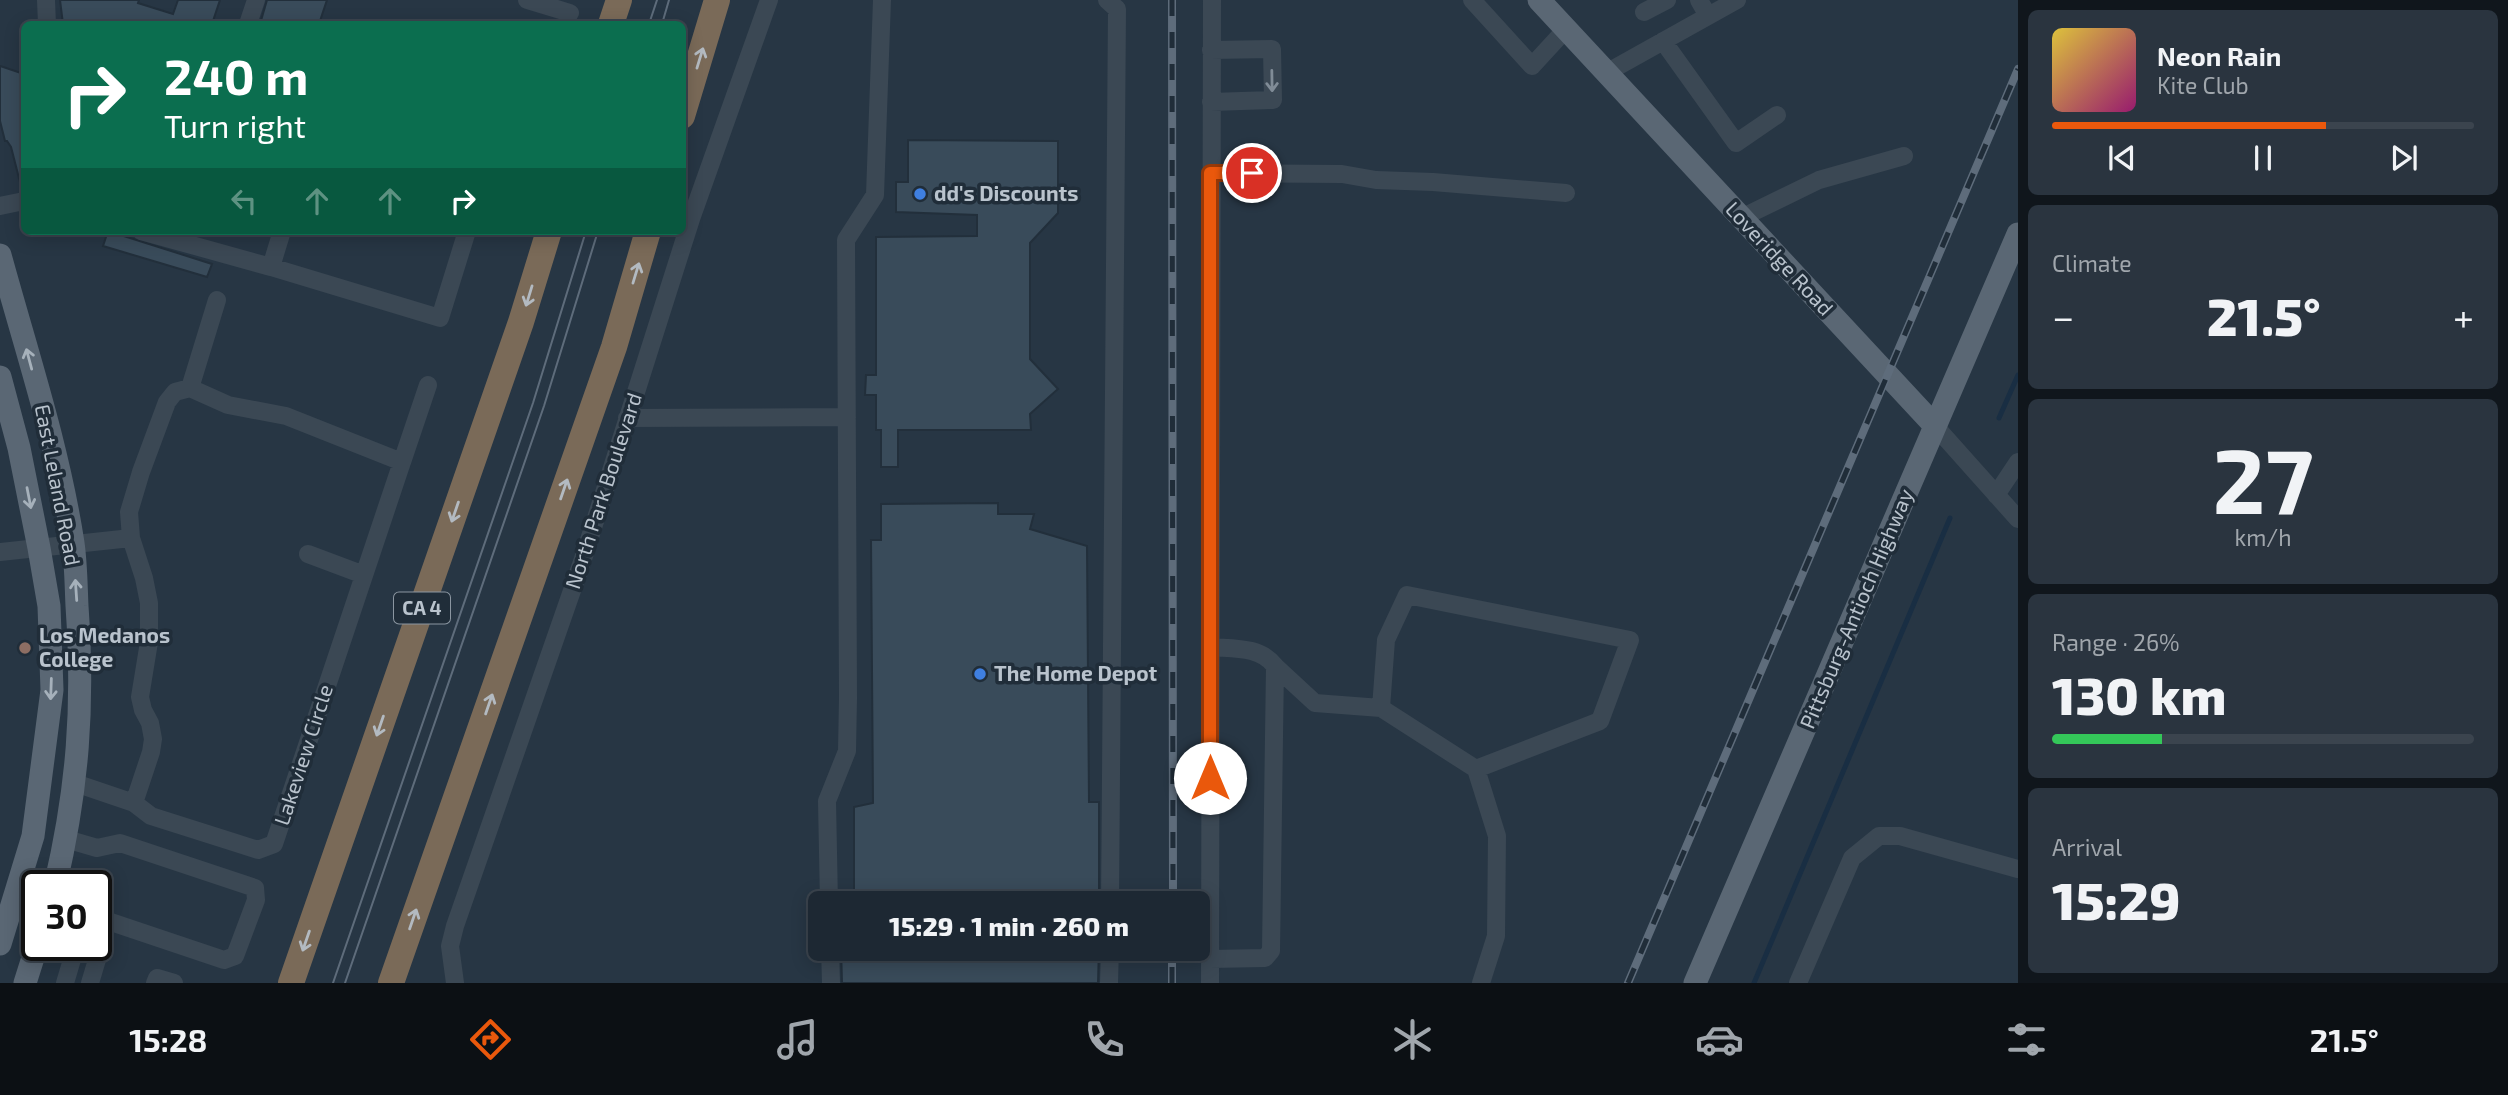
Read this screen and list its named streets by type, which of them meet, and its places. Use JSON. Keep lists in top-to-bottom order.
{
  "streets": {
    "highway": ["CA 4"],
    "main road": ["Loveridge Road", "East Leland Road", "Pittsburg-Antioch Highway"],
    "street": ["North Park Boulevard", "Lakeview Circle"]
  },
  "crossings": [
    ["Loveridge Road", "Pittsburg-Antioch Highway"]
  ],
  "places": ["dd's Discounts", "Los Medanos College", "The Home Depot"],
  "page": {
    "turn": ["240 m", "Turn right"],
    "song": ["Neon Rain", "Kite Club"],
    "tile": [
      "Climate",
      ["27", "km/h"],
      ["Range · 26%", "130 km"],
      ["Arrival", "15:29"]
    ],
    "heat": ["−", "21.5°", "+"],
    "limit": "30",
    "trip": "15:29 · 1 min · 260 m",
    "tabs": ["15:28", "21.5°"]
  }
}
